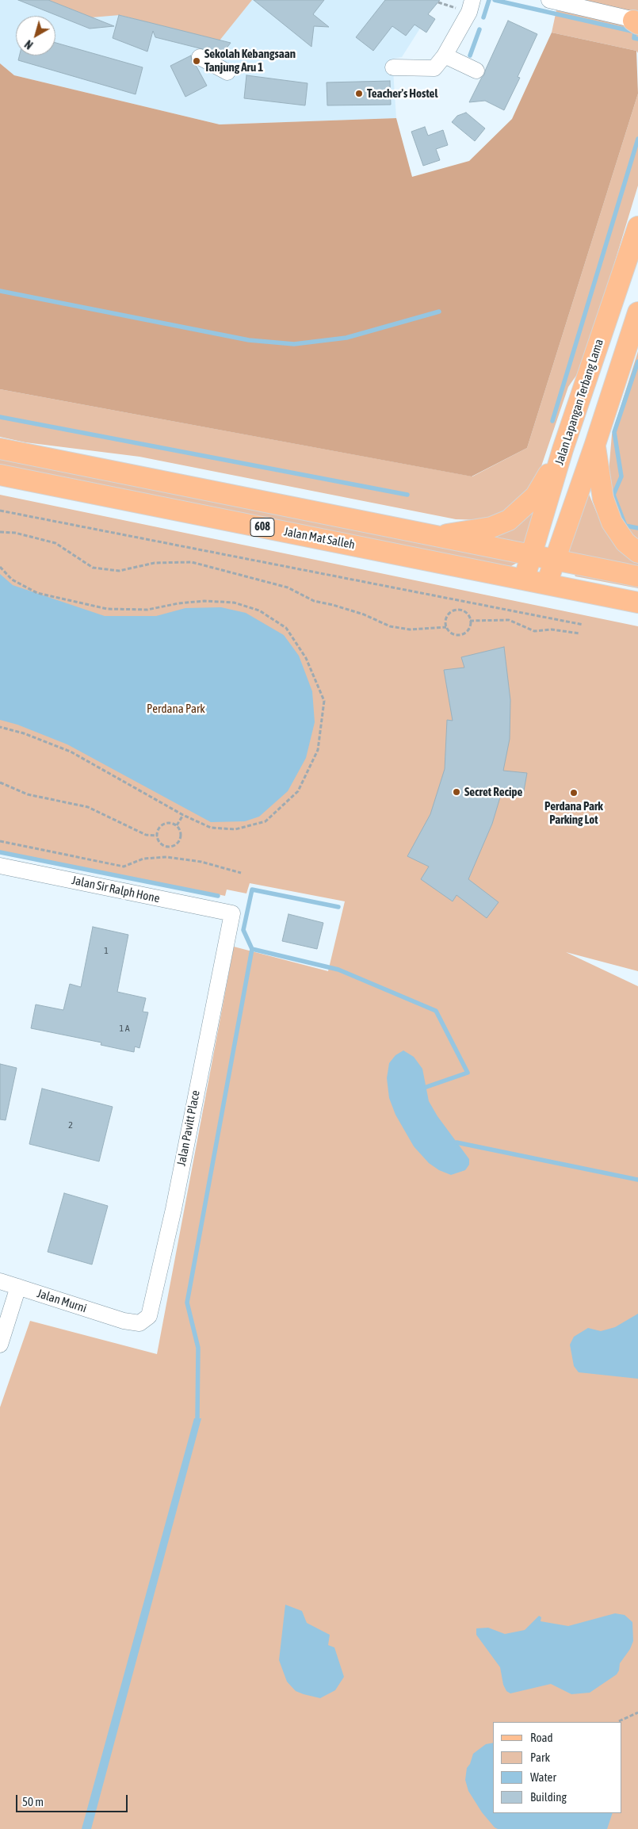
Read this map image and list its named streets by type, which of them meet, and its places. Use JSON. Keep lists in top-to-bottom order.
{
  "streets": {
    "main road": ["Jalan Lapangan Terbang Lama", "608", "Jalan Mat Salleh"],
    "street": ["Jalan Sir Ralph Hone", "Jalan Pavitt Place", "Jalan Murni"]
  },
  "crossings": [
    ["Jalan Lapangan Terbang Lama", "608"],
    ["Jalan Lapangan Terbang Lama", "Jalan Mat Salleh"],
    ["Jalan Sir Ralph Hone", "Jalan Pavitt Place"],
    ["Jalan Pavitt Place", "Jalan Murni"]
  ],
  "parks": ["Perdana Park"],
  "places": [
    "Sekolah Kebangsaan Tanjung Aru 1",
    "Teacher's Hostel",
    "Secret Recipe",
    "Perdana Park Parking Lot"
  ],
  "house_numbers": ["1", "1 A", "2"],
  "legend": [
    "Road",
    "Park",
    "Water",
    "Building"
  ],
  "scale_bar": "50 m",
  "north": "bottom left"
}
